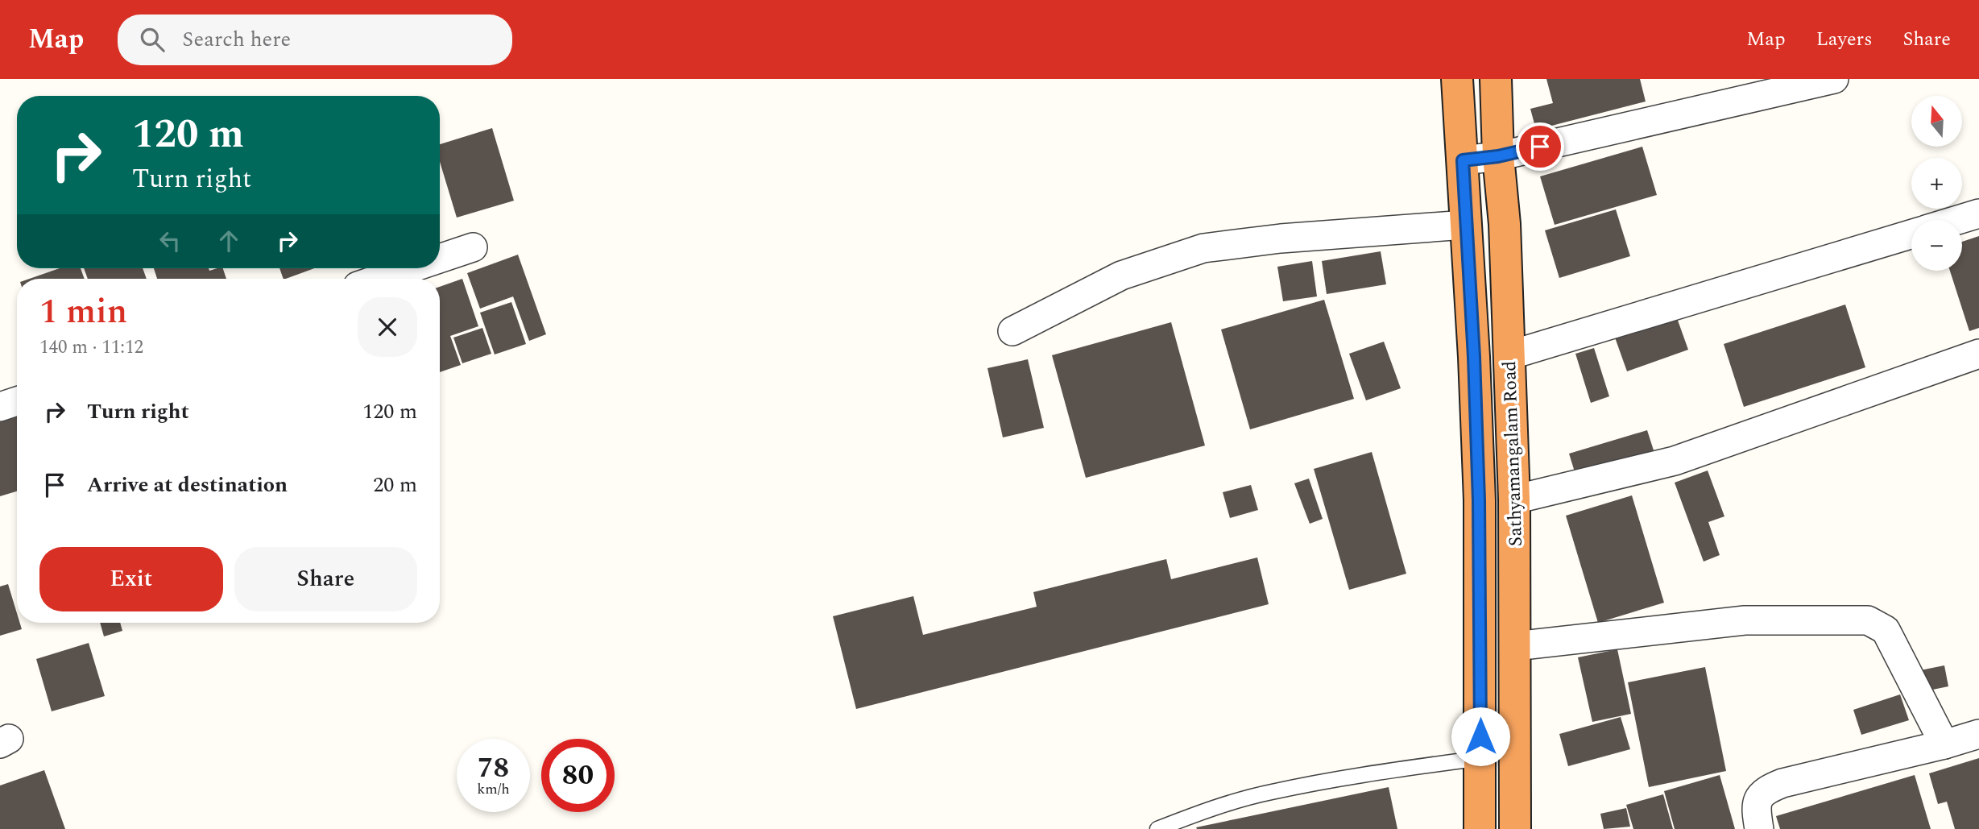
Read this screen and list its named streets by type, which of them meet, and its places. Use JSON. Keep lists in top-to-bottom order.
{
  "streets": {
    "highway": ["Sathyamangalam Road"]
  },
  "north": "top",
  "page": {
    "header": "Map",
    "search": "Search here",
    "nav": ["Map", "Layers", "Share"],
    "map_buttons": ["+", "−"],
    "turn": ["120 m", "Turn right"],
    "heading": ["1 min", "140 m · 11:12"],
    "list": [
      {
        "name": "Turn right",
        "value": "120 m"
      },
      {
        "name": "Arrive at destination",
        "value": "20 m"
      }
    ],
    "buttons": ["Exit", "Share"],
    "speed": "78 km/h",
    "limit": "80"
  }
}
